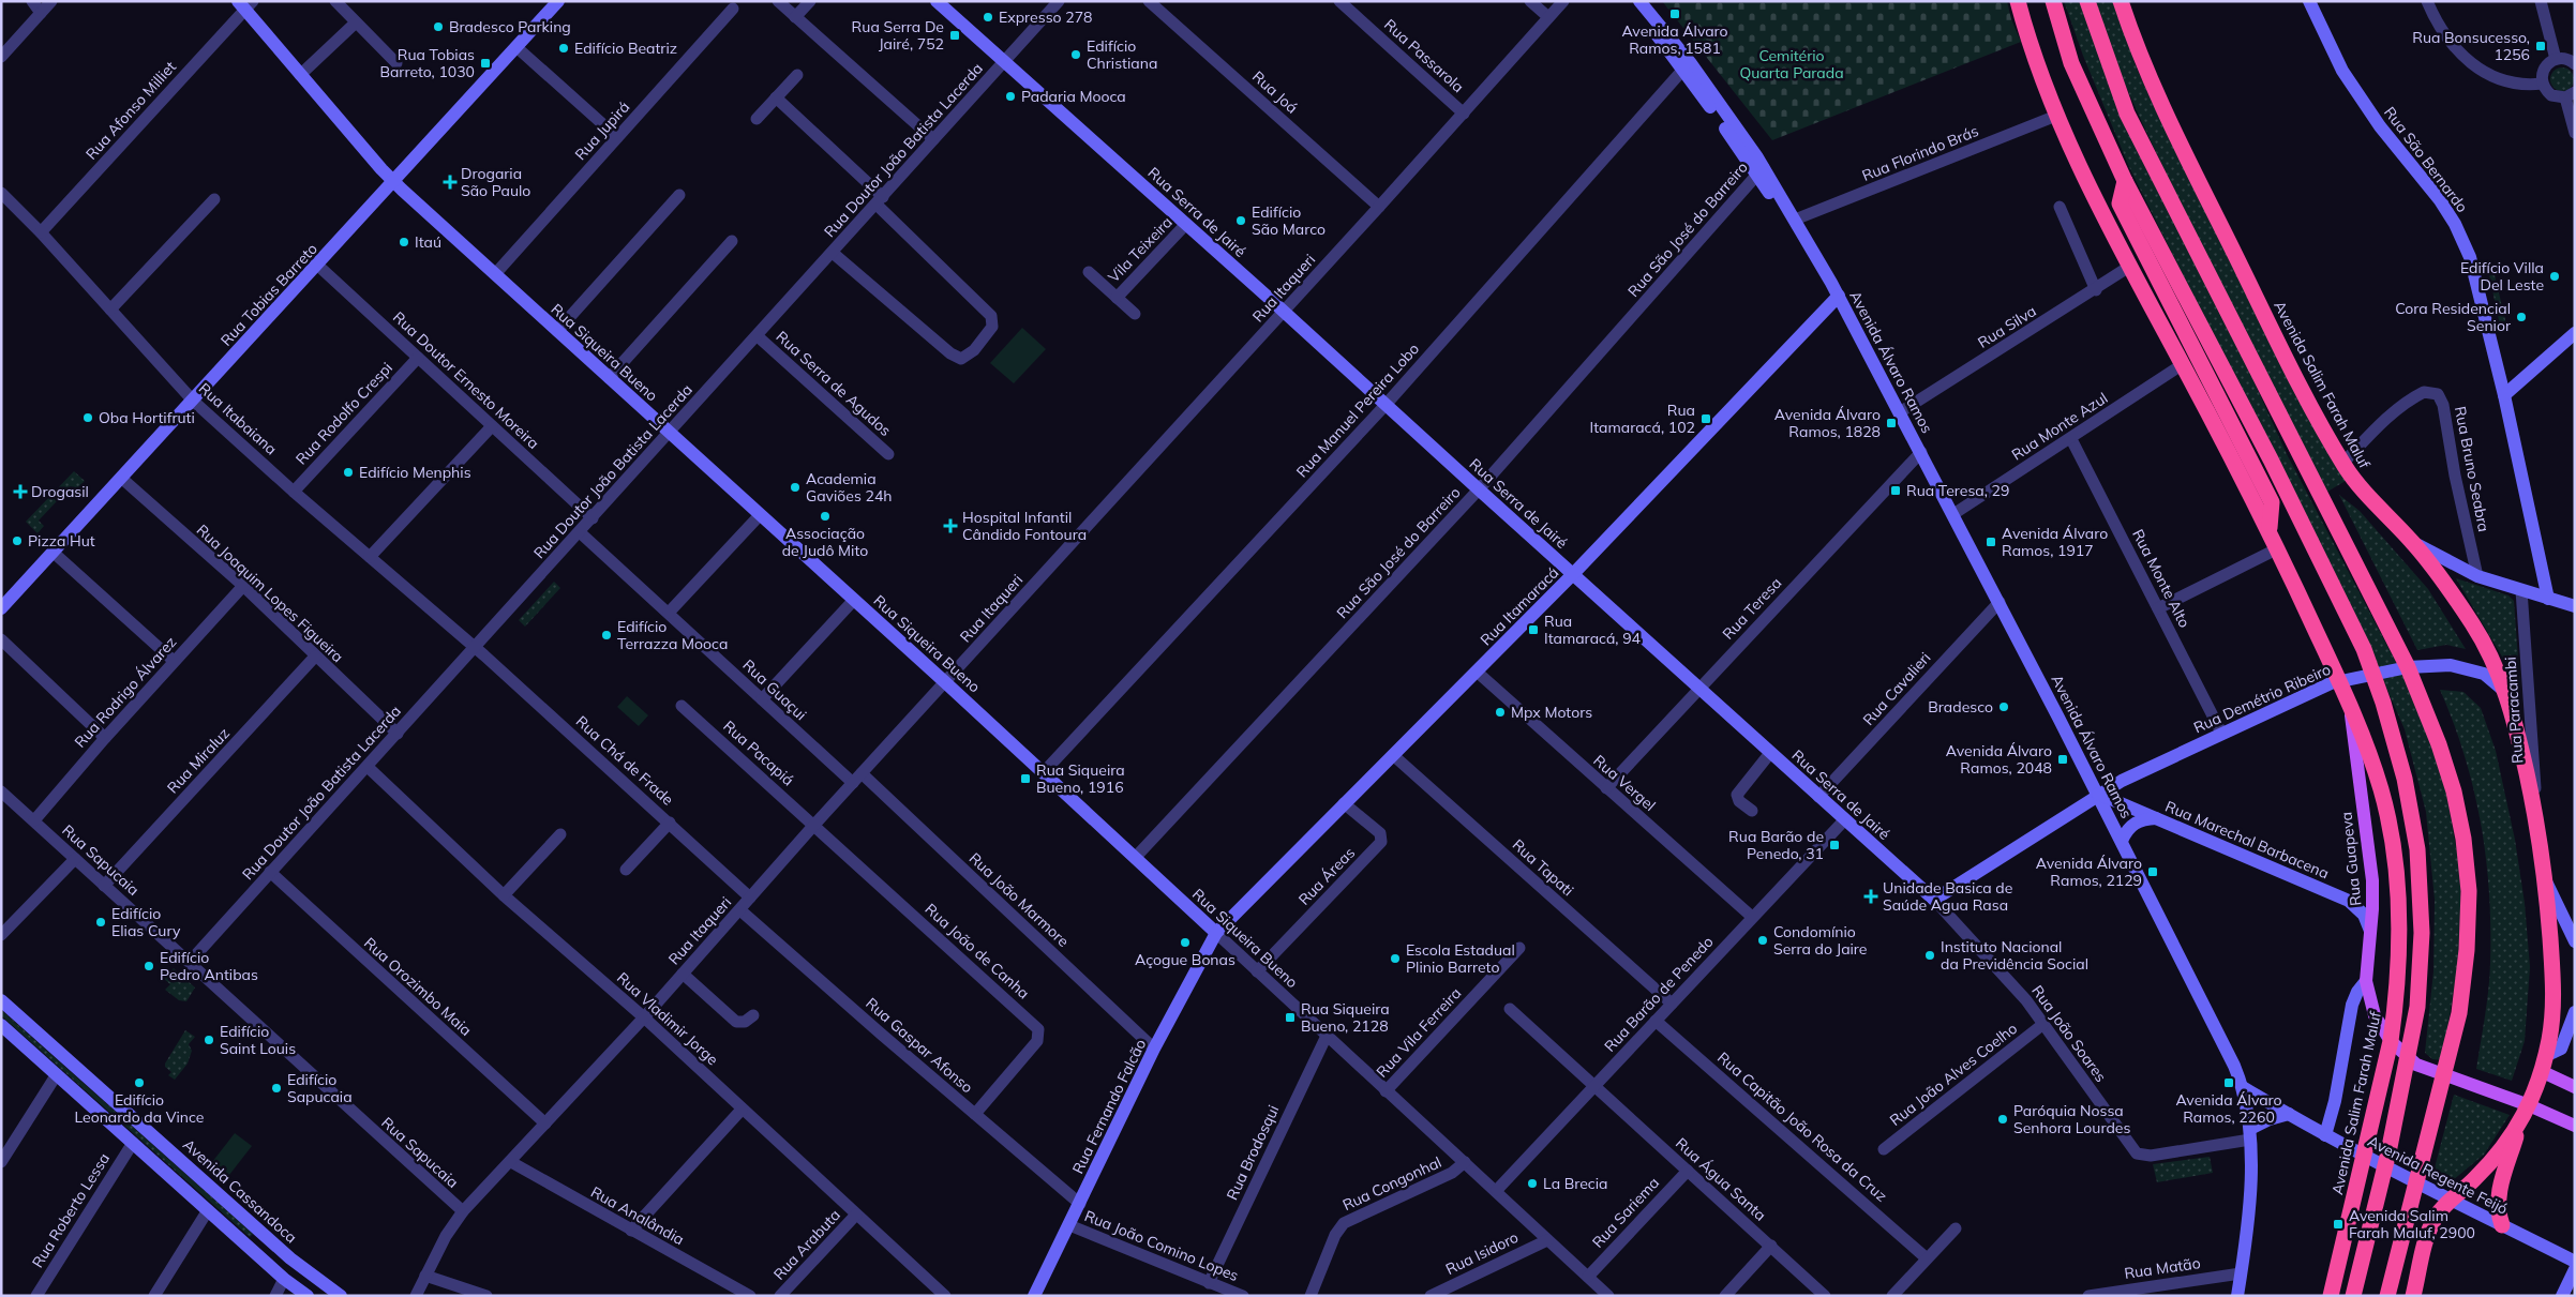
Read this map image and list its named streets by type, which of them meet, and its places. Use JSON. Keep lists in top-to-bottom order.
{
  "streets": {
    "highway": ["Avenida Salim Farah Maluf"],
    "main road": [
      "Rua São Bernardo",
      "Rua Serra de Jairé",
      "Rua Tobias Barreto",
      "Rua Siqueira Bueno",
      "Avenida Álvaro Ramos",
      "Rua Itamaracá",
      "Rua Demétrio Ribeiro",
      "Rua Marechal Barbacena",
      "Rua Guapeva",
      "Rua Fernando Falcão",
      "Avenida Regente Feijó",
      "Avenida Cassandoca"
    ],
    "street": [
      "Rua Passarola",
      "Rua Joá",
      "Rua Afonso Milliet",
      "Rua Jupirá",
      "Rua Doutor João Batista Lacerda",
      "Rua Florindo Brás",
      "Rua São José do Barreiro",
      "Vila Teixeira",
      "Rua Itaqueri",
      "Rua Silva",
      "Rua Doutor Ernesto Moreira",
      "Rua Serra de Agudos",
      "Rua Manuel Pereira Lobo",
      "Rua Rodolfo Crespi",
      "Rua Itabaiana",
      "Rua Monte Azul",
      "Rua Bruno Seabra",
      "Rua Monte Alto",
      "Rua Joaquim Lopes Figueira",
      "Rua Teresa",
      "Rua Cavalieri",
      "Rua Guaçui",
      "Rua Rodrigo Álvarez",
      "Rua Paracambi",
      "Rua Pacapiá",
      "Rua Miraluz",
      "Rua Chá de Frade",
      "Rua Vergel",
      "Rua Sapucaia",
      "Rua Tapati",
      "Rua Áreas",
      "Rua João Marmore",
      "Rua João de Canha",
      "Rua Orozimbo Maia",
      "Rua Barão de Penedo",
      "Rua Vladimir Jorge",
      "Rua Vila Ferreira",
      "Rua João Soares",
      "Rua Gaspar Afonso",
      "Rua João Alves Coelho",
      "Rua Capitão João Rosa da Cruz",
      "Rua Brodosqui",
      "Rua Água Santa",
      "Rua Congonhal",
      "Rua Roberto Lessa",
      "Rua Sariema",
      "Rua Analândia",
      "Rua Arabuta",
      "Rua João Comino Lopes",
      "Rua Isidoro",
      "Rua Matão"
    ]
  },
  "crossings": [
    ["Rua Passarola", "Rua Itaqueri"],
    ["Rua Joá", "Rua Itaqueri"],
    ["Rua Afonso Milliet", "Rua Siqueira Bueno"],
    ["Rua Afonso Milliet", "Rua Itabaiana"],
    ["Rua Jupirá", "Rua Siqueira Bueno"],
    ["Rua Doutor João Batista Lacerda", "Rua Serra de Jairé"],
    ["Rua Doutor João Batista Lacerda", "Rua Siqueira Bueno"],
    ["Rua Doutor João Batista Lacerda", "Rua Doutor Ernesto Moreira"],
    ["Rua Doutor João Batista Lacerda", "Rua Serra de Agudos"],
    ["Rua Doutor João Batista Lacerda", "Rua Itabaiana"],
    ["Rua Doutor João Batista Lacerda", "Rua Joaquim Lopes Figueira"],
    ["Rua Doutor João Batista Lacerda", "Rua Guaçui"],
    ["Rua Doutor João Batista Lacerda", "Rua Chá de Frade"],
    ["Rua Doutor João Batista Lacerda", "Rua Sapucaia"],
    ["Rua Doutor João Batista Lacerda", "Rua Orozimbo Maia"],
    ["Rua Doutor João Batista Lacerda", "Rua Vladimir Jorge"],
    ["Rua Florindo Brás", "Avenida Álvaro Ramos"],
    ["Rua Florindo Brás", "Avenida Salim Farah Maluf"],
    ["Rua Serra de Jairé", "Rua São José do Barreiro"],
    ["Rua Serra de Jairé", "Vila Teixeira"],
    ["Rua Serra de Jairé", "Rua Itaqueri"],
    ["Rua Serra de Jairé", "Rua Manuel Pereira Lobo"],
    ["Rua Serra de Jairé", "Rua Itamaracá"],
    ["Rua Serra de Jairé", "Rua Teresa"],
    ["Rua Serra de Jairé", "Rua Cavalieri"],
    ["Rua Serra de Jairé", "Rua Barão de Penedo"],
    ["Rua Serra de Jairé", "Rua João Soares"],
    ["Rua São José do Barreiro", "Rua Siqueira Bueno"],
    ["Rua São José do Barreiro", "Avenida Álvaro Ramos"],
    ["Rua Itaqueri", "Rua Siqueira Bueno"],
    ["Rua Itaqueri", "Rua Guaçui"],
    ["Rua Itaqueri", "Rua Pacapiá"],
    ["Rua Itaqueri", "Rua Chá de Frade"],
    ["Rua Itaqueri", "Rua Sapucaia"],
    ["Rua Itaqueri", "Rua João Marmore"],
    ["Rua Itaqueri", "Rua João de Canha"],
    ["Rua Itaqueri", "Rua Orozimbo Maia"],
    ["Rua Itaqueri", "Rua Vladimir Jorge"],
    ["Rua Itaqueri", "Rua Gaspar Afonso"],
    ["Rua Itaqueri", "Rua Analândia"],
    ["Rua Tobias Barreto", "Rua Siqueira Bueno"],
    ["Rua Tobias Barreto", "Rua Doutor Ernesto Moreira"],
    ["Rua Tobias Barreto", "Rua Itabaiana"],
    ["Rua Tobias Barreto", "Rua Joaquim Lopes Figueira"],
    ["Rua Silva", "Avenida Álvaro Ramos"],
    ["Rua Silva", "Avenida Salim Farah Maluf"],
    ["Rua Siqueira Bueno", "Rua Manuel Pereira Lobo"],
    ["Rua Siqueira Bueno", "Rua Itamaracá"],
    ["Rua Siqueira Bueno", "Rua Áreas"],
    ["Rua Siqueira Bueno", "Rua Barão de Penedo"],
    ["Rua Siqueira Bueno", "Rua Vila Ferreira"],
    ["Rua Siqueira Bueno", "Rua Fernando Falcão"],
    ["Rua Siqueira Bueno", "Rua Brodosqui"],
    ["Rua Siqueira Bueno", "Rua Congonhal"],
    ["Rua Siqueira Bueno", "Rua Sariema"],
    ["Rua Siqueira Bueno", "Rua Isidoro"],
    ["Avenida Álvaro Ramos", "Rua Manuel Pereira Lobo"],
    ["Avenida Álvaro Ramos", "Rua Monte Azul"],
    ["Avenida Álvaro Ramos", "Rua Itamaracá"],
    ["Avenida Álvaro Ramos", "Rua Teresa"],
    ["Avenida Álvaro Ramos", "Rua Cavalieri"],
    ["Avenida Álvaro Ramos", "Rua Demétrio Ribeiro"],
    ["Avenida Álvaro Ramos", "Rua Marechal Barbacena"],
    ["Avenida Álvaro Ramos", "Rua João Soares"],
    ["Avenida Álvaro Ramos", "Avenida Regente Feijó"],
    ["Avenida Álvaro Ramos", "Rua Matão"],
    ["Rua Doutor Ernesto Moreira", "Rua Rodolfo Crespi"],
    ["Avenida Salim Farah Maluf", "Rua Monte Azul"],
    ["Avenida Salim Farah Maluf", "Rua Bruno Seabra"],
    ["Avenida Salim Farah Maluf", "Rua Demétrio Ribeiro"],
    ["Avenida Salim Farah Maluf", "Rua Paracambi"],
    ["Avenida Salim Farah Maluf", "Rua Guapeva"],
    ["Avenida Salim Farah Maluf", "Avenida Regente Feijó"],
    ["Rua Rodolfo Crespi", "Rua Itabaiana"],
    ["Rua Itabaiana", "Rua Chá de Frade"],
    ["Rua Monte Azul", "Rua Monte Alto"],
    ["Rua Monte Alto", "Rua Demétrio Ribeiro"],
    ["Rua Joaquim Lopes Figueira", "Rua Rodrigo Álvarez"],
    ["Rua Joaquim Lopes Figueira", "Rua Miraluz"],
    ["Rua Itamaracá", "Rua Vergel"],
    ["Rua Itamaracá", "Rua Tapati"],
    ["Rua Itamaracá", "Rua Áreas"],
    ["Rua Itamaracá", "Rua Fernando Falcão"],
    ["Rua Teresa", "Rua Vergel"],
    ["Rua Guaçui", "Rua João Marmore"],
    ["Rua Rodrigo Álvarez", "Rua Sapucaia"],
    ["Rua Demétrio Ribeiro", "Rua Marechal Barbacena"],
    ["Rua Pacapiá", "Rua João de Canha"],
    ["Rua Miraluz", "Rua Sapucaia"],
    ["Rua Vergel", "Rua Barão de Penedo"],
    ["Rua Marechal Barbacena", "Rua Guapeva"],
    ["Rua Guapeva", "Avenida Regente Feijó"],
    ["Rua Tapati", "Rua Barão de Penedo"],
    ["Rua João Marmore", "Rua Fernando Falcão"],
    ["Rua João de Canha", "Rua Gaspar Afonso"],
    ["Rua Barão de Penedo", "Rua Capitão João Rosa da Cruz"],
    ["Rua Barão de Penedo", "Rua Água Santa"],
    ["Rua Vladimir Jorge", "Rua Arabuta"],
    ["Rua João Soares", "Rua João Alves Coelho"],
    ["Rua Gaspar Afonso", "Rua Fernando Falcão"],
    ["Rua Fernando Falcão", "Rua João Comino Lopes"],
    ["Rua Brodosqui", "Rua João Comino Lopes"],
    ["Rua Água Santa", "Rua Sariema"]
  ],
  "parks": ["Cemitério Quarta Parada"],
  "places": {
    "transit": [
      "Avenida Álvaro Ramos, 1581",
      "Rua Serra De Jairé, 752",
      "Rua Bonsucesso, 1256",
      "Rua Tobias Barreto, 1030",
      "Rua Itamaracá, 102",
      "Avenida Álvaro Ramos, 1828",
      "Rua Teresa, 29",
      "Avenida Álvaro Ramos, 1917",
      "Rua Itamaracá, 94",
      "Avenida Álvaro Ramos, 2048",
      "Rua Siqueira Bueno, 1916",
      "Rua Barão de Penedo, 31",
      "Avenida Álvaro Ramos, 2129",
      "Rua Siqueira Bueno, 2128",
      "Avenida Álvaro Ramos, 2260",
      "Avenida Salim Farah Maluf, 2900"
    ],
    "other": [
      "Expresso 278",
      "Bradesco Parking",
      "Edifício Beatriz",
      "Edifício Christiana",
      "Padaria Mooca",
      "Edifício São Marco",
      "Itaú",
      "Edifício Villa Del Leste",
      "Cora Residencial Senior",
      "Oba Hortifruti",
      "Edifício Menphis",
      "Academia Gaviões 24h",
      "Associação de Judô Mito",
      "Pizza Hut",
      "Edifício Terrazza Mooca",
      "Bradesco",
      "Mpx Motors",
      "Edifício Elias Cury",
      "Condomínio Serra do Jaire",
      "Açogue Bonas",
      "Instituto Nacional da Previdência Social",
      "Escola Estadual Plinio Barreto",
      "Edifício Pedro Antibas",
      "Edifício Saint Louis",
      "Edifício Leonardo da Vince",
      "Edifício Sapucaia",
      "Paróquia Nossa Senhora Lourdes",
      "La Brecia"
    ],
    "health": [
      "Drogaria São Paulo",
      "Drogasil",
      "Hospital Infantil Cândido Fontoura",
      "Unidade Basica de Saúde Agua Rasa"
    ]
  }
}
